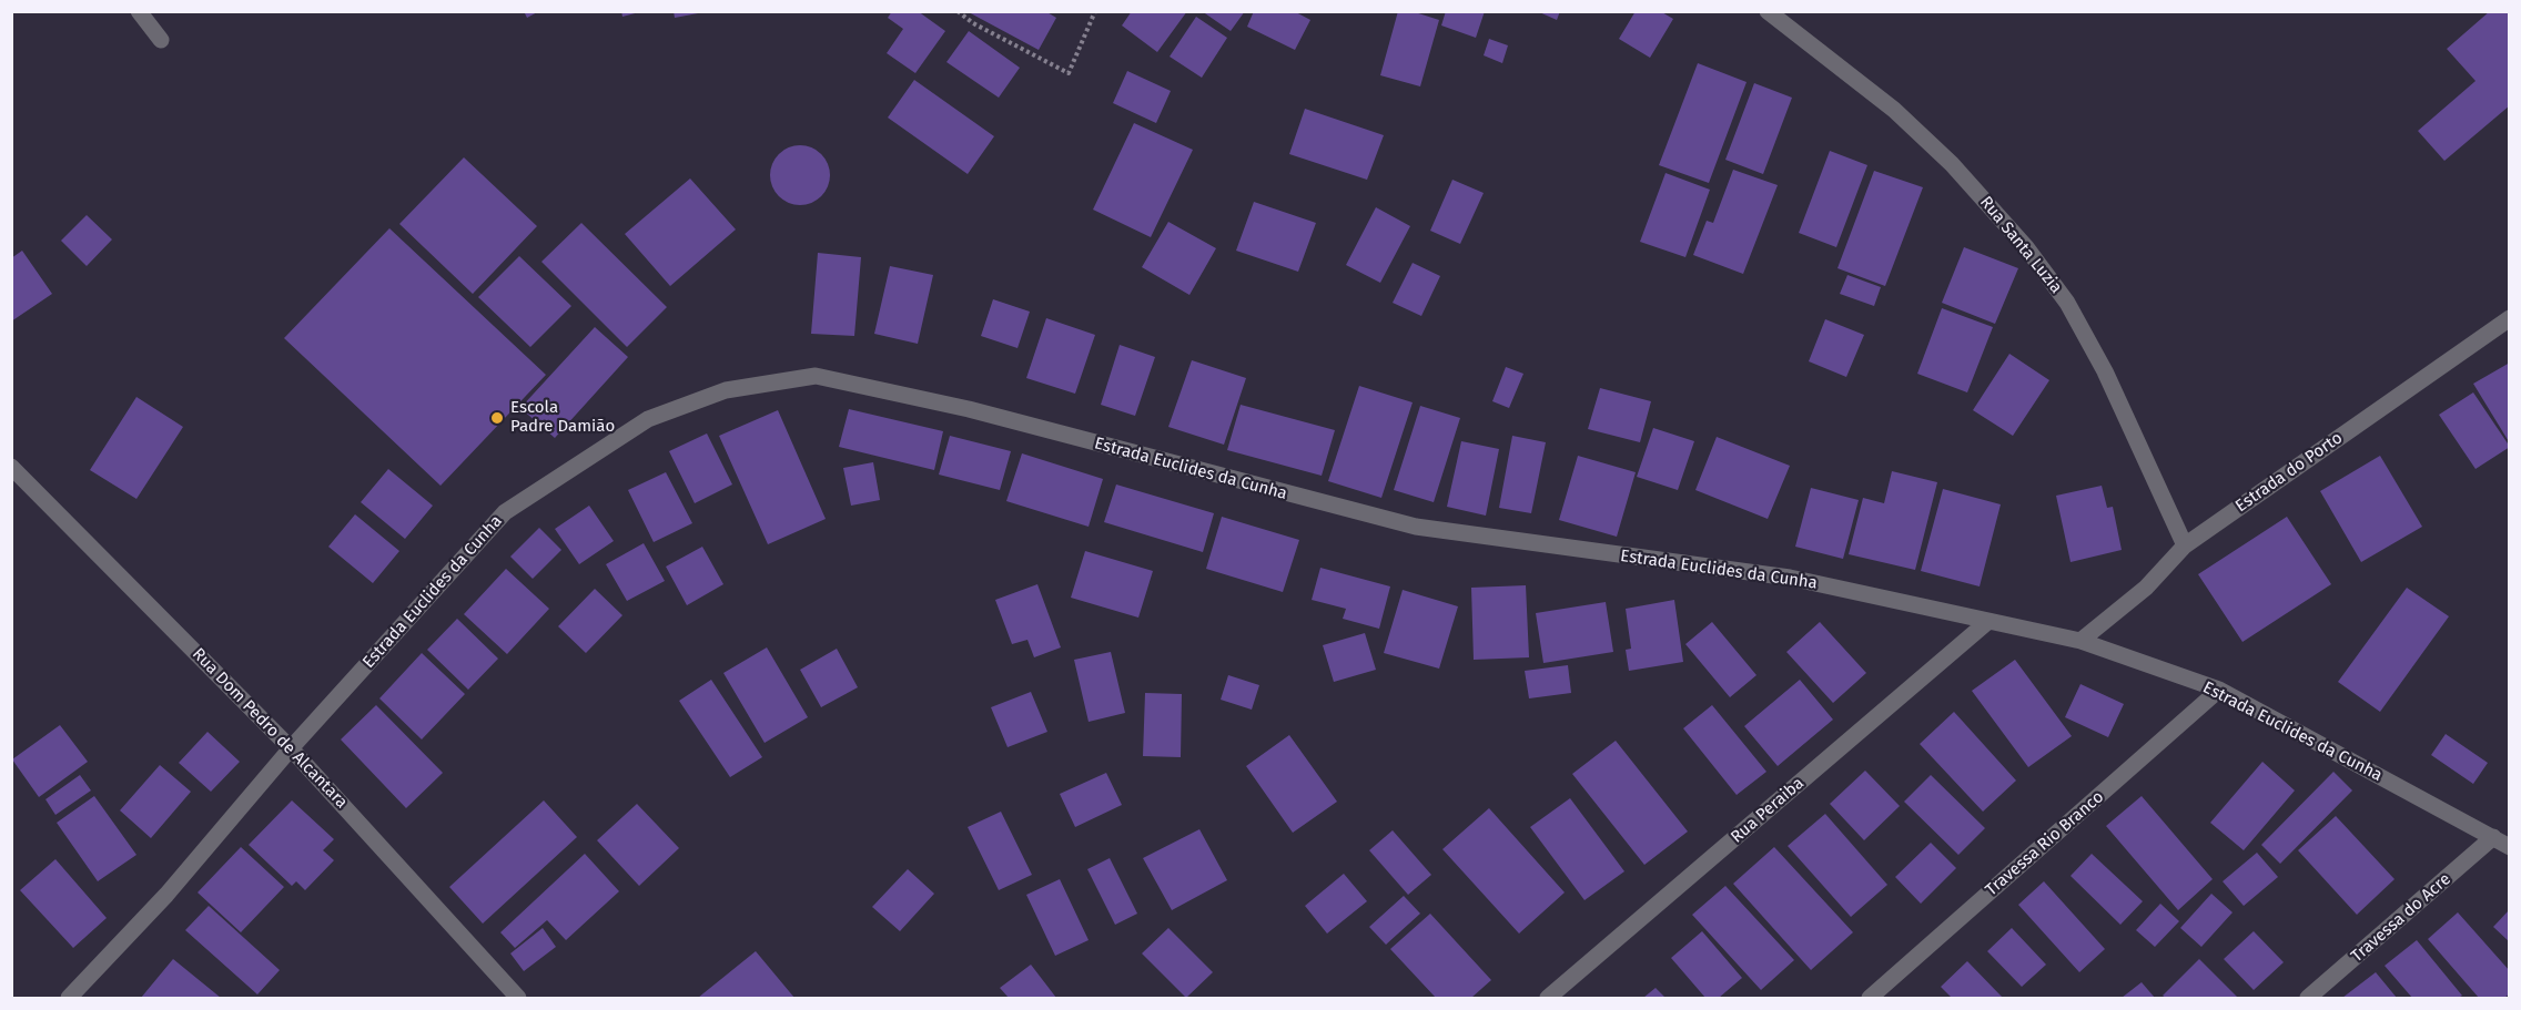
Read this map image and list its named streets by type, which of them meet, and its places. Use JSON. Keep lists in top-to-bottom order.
{
  "streets": {
    "street": [
      "Rua Santa Luzia",
      "Estrada Euclides da Cunha",
      "Estrada do Porto",
      "Rua Dom Pedro de Alcantara",
      "Rua Peraiba",
      "Travessa Rio Branco",
      "Travessa do Acre"
    ]
  },
  "crossings": [
    ["Rua Santa Luzia", "Estrada do Porto"],
    ["Estrada Euclides da Cunha", "Estrada do Porto"],
    ["Estrada Euclides da Cunha", "Rua Dom Pedro de Alcantara"],
    ["Estrada Euclides da Cunha", "Rua Peraiba"],
    ["Estrada Euclides da Cunha", "Travessa Rio Branco"],
    ["Estrada Euclides da Cunha", "Travessa do Acre"]
  ],
  "places": ["Escola Padre Damião"]
}
